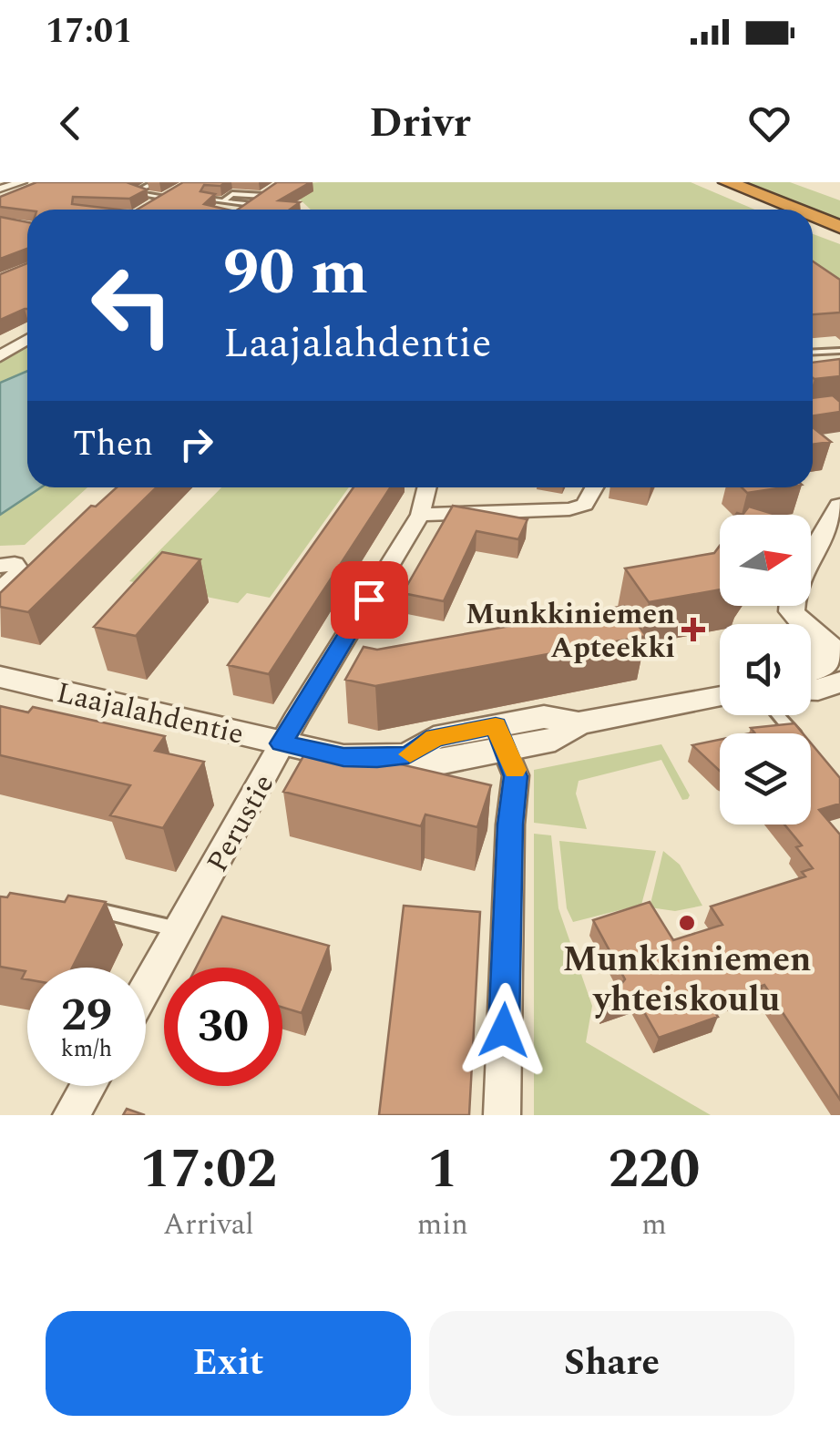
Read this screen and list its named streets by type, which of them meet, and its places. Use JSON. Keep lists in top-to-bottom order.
{
  "streets": {
    "street": ["Laajalahdentie", "Perustie"]
  },
  "crossings": [
    ["Laajalahdentie", "Perustie"]
  ],
  "places": {
    "health": ["Munkkiniemen Apteekki"],
    "other": ["Munkkiniemen yhteiskoulu"]
  },
  "north": "right",
  "page": {
    "status": "17:01",
    "header": "Drivr",
    "turn": ["90 m", "Laajalahdentie"],
    "then": "Then",
    "speed": "29 km/h",
    "limit": "30",
    "eta": [
      "17:02",
      "Arrival",
      "1",
      "min",
      "220",
      "m"
    ],
    "buttons": ["Exit", "Share"]
  }
}
